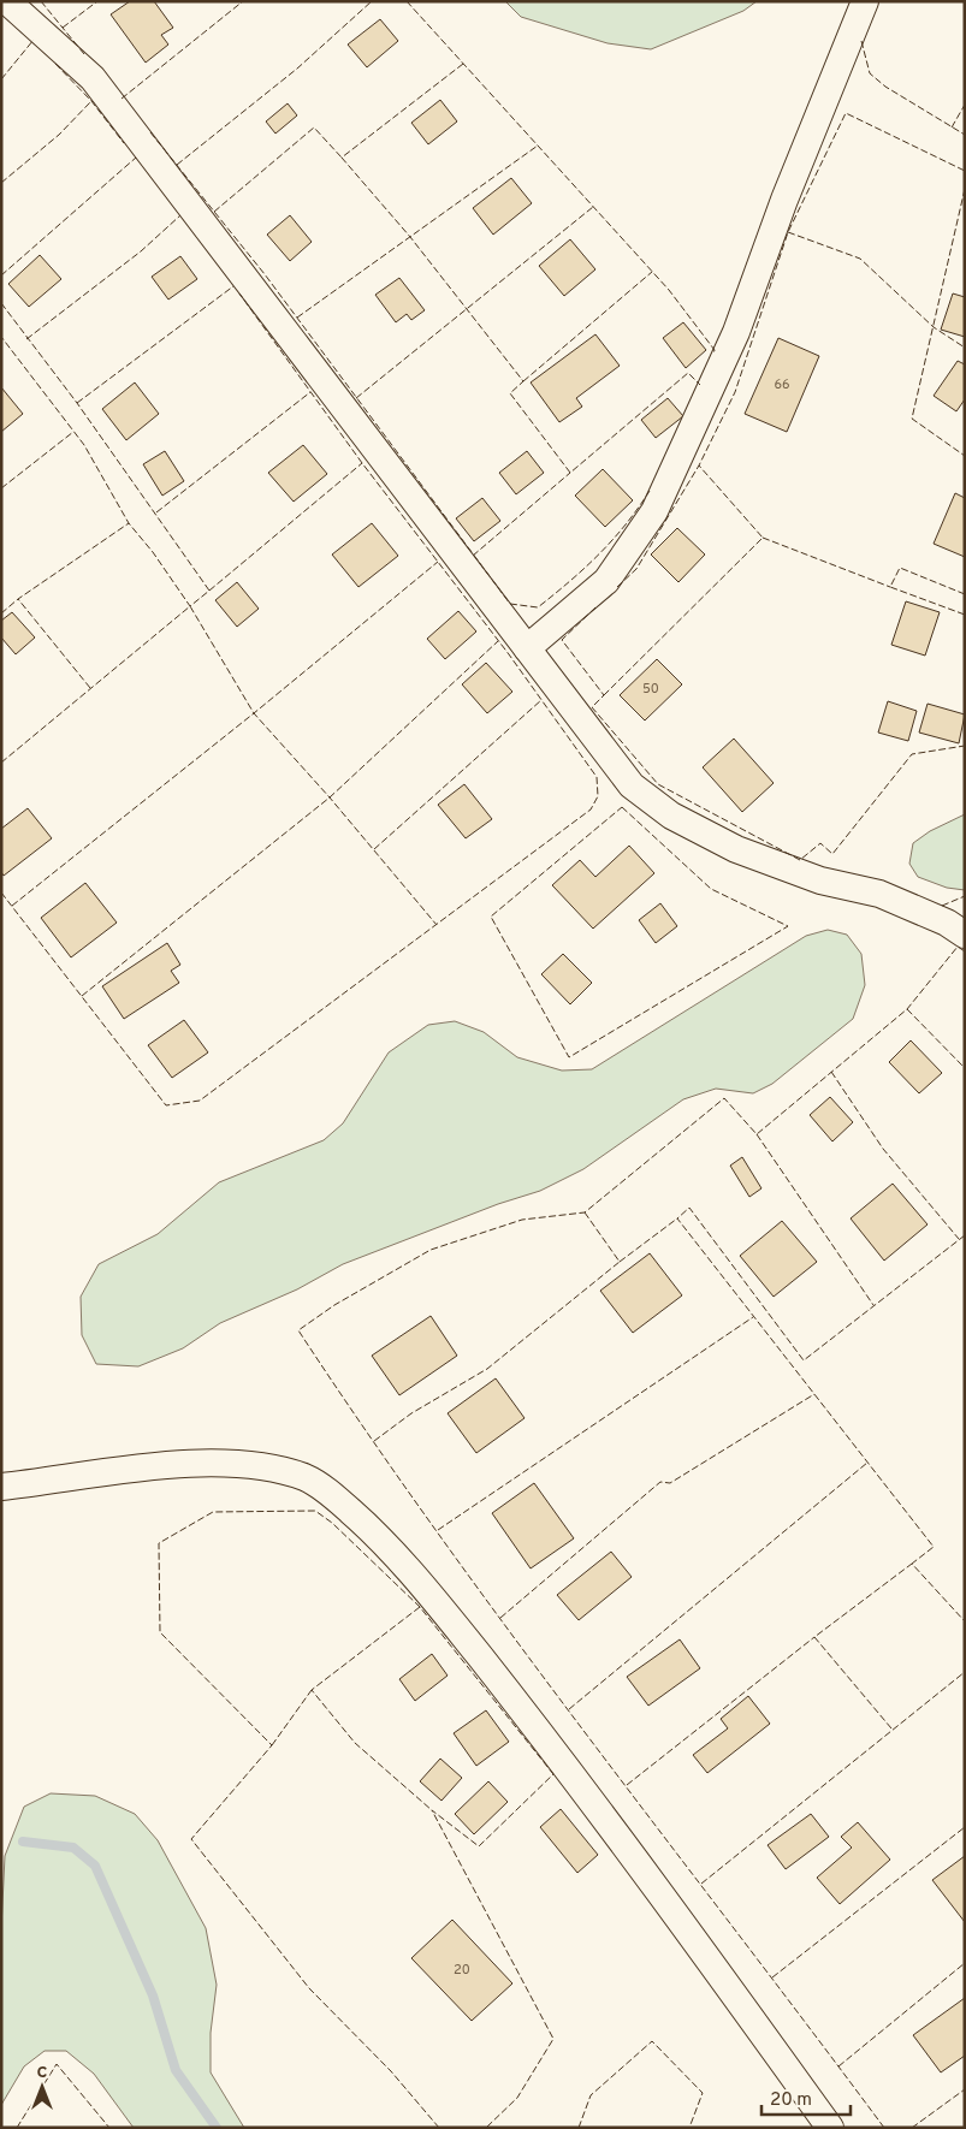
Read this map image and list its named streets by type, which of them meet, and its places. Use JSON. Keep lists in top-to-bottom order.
{
  "house_numbers": ["66", "50", "20"],
  "scale_bar": "20 m",
  "north": "top"
}
